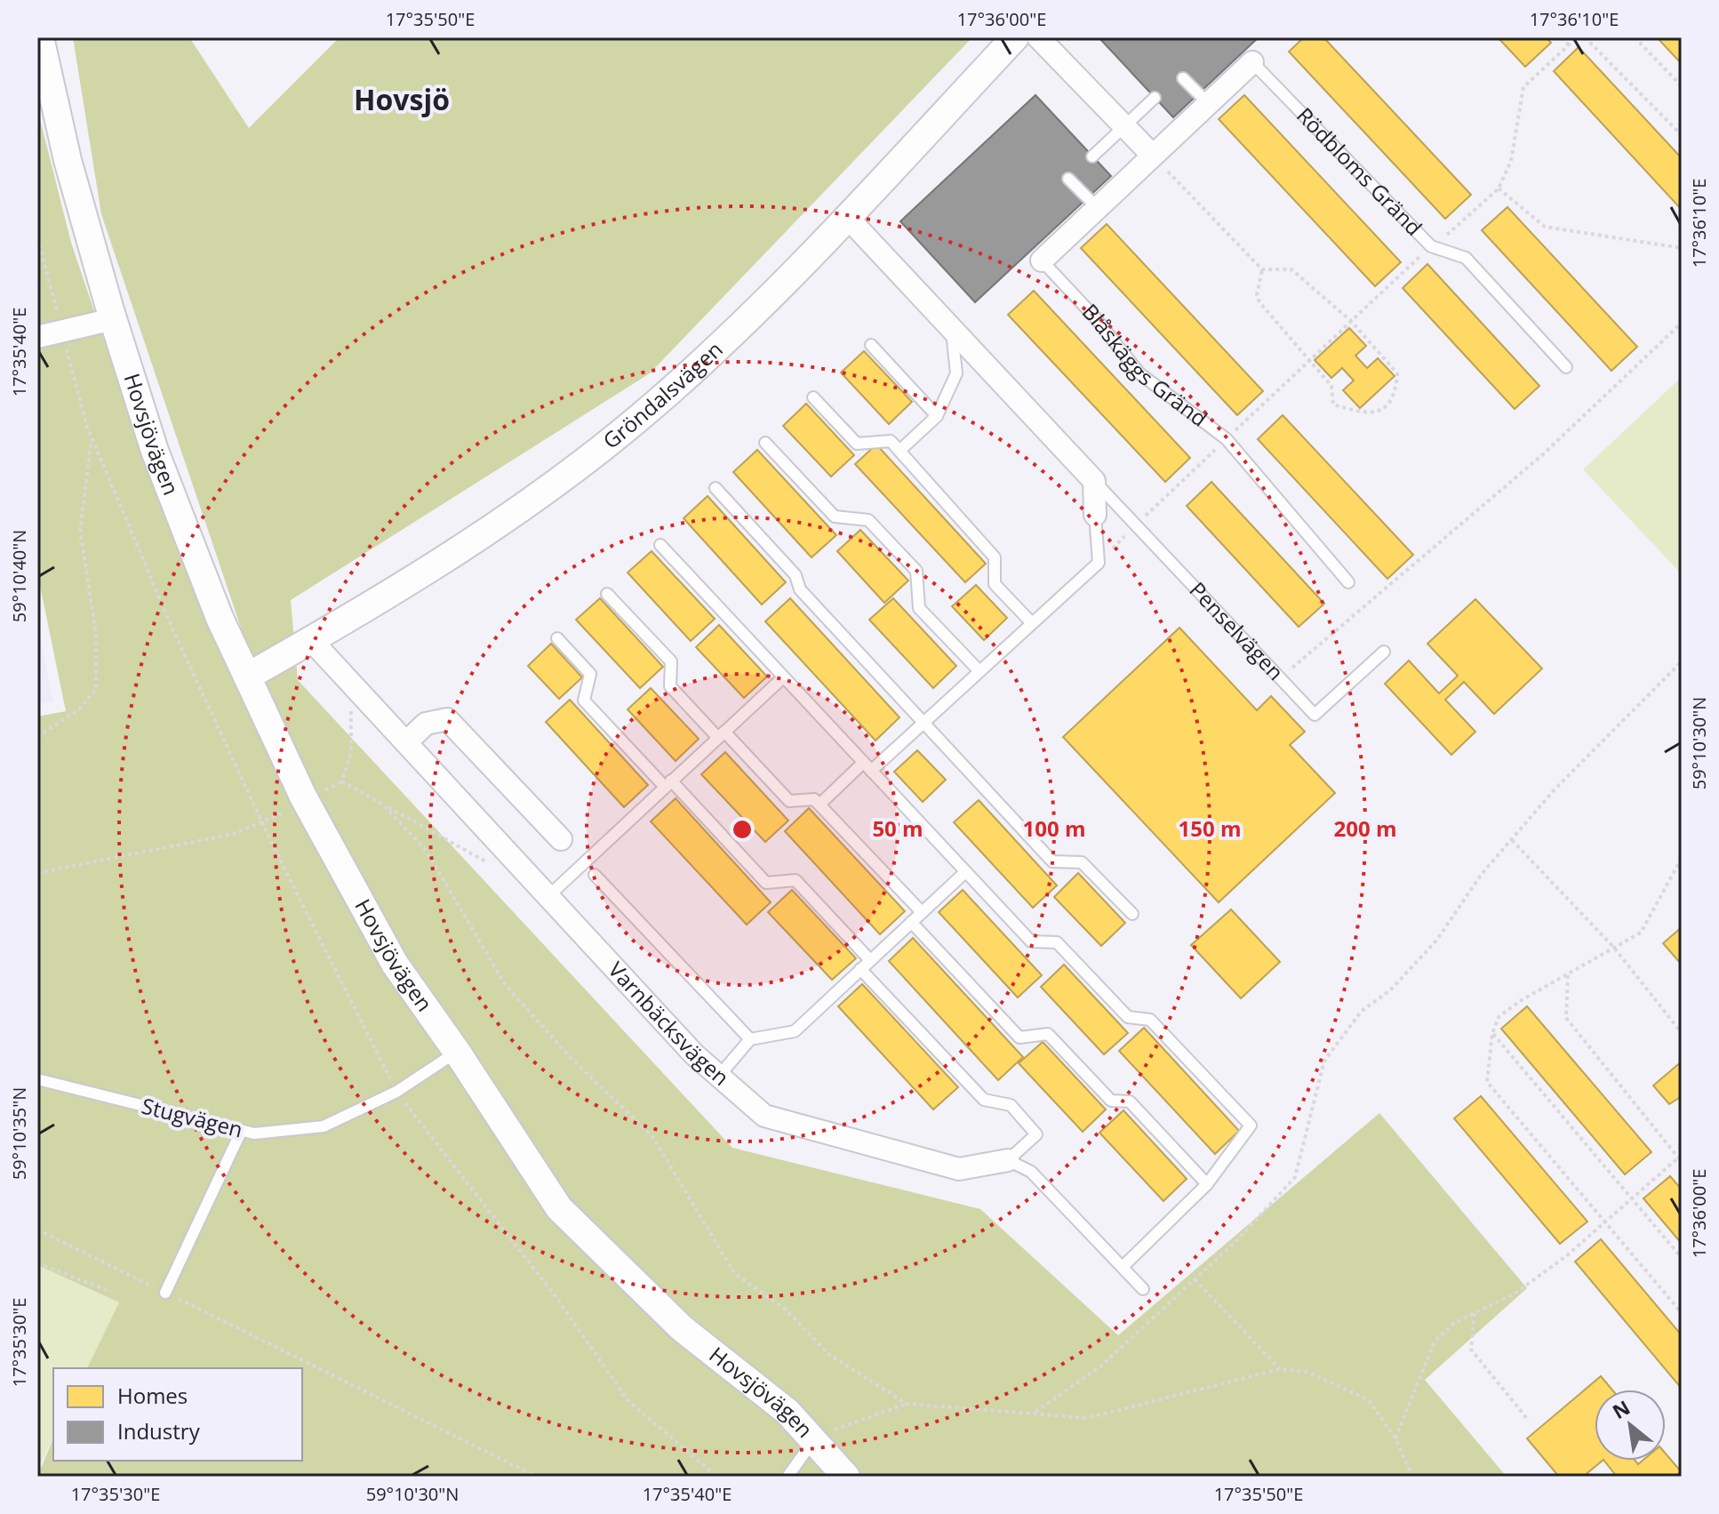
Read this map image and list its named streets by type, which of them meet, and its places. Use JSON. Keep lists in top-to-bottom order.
{
  "streets": {
    "street": [
      "Rödbloms Gränd",
      "Blåskäggs Gränd",
      "Gröndalsvägen",
      "Hovsjövägen",
      "Penselvägen",
      "Varnbäcksvägen"
    ],
    "lane": ["Stugvägen"]
  },
  "crossings": [
    ["Rödbloms Gränd", "Blåskäggs Gränd"],
    ["Gröndalsvägen", "Hovsjövägen"],
    ["Gröndalsvägen", "Penselvägen"],
    ["Gröndalsvägen", "Varnbäcksvägen"],
    ["Hovsjövägen", "Stugvägen"]
  ],
  "districts": ["Hovsjö"],
  "legend": ["Homes", "Industry"],
  "north": "top left",
  "coordinates": [
    "17°35'50\"E",
    "17°36'00\"E",
    "17°36'10\"E",
    "17°35'40\"E",
    "59°10'40\"N",
    "59°10'30\"N",
    "59°10'35\"N",
    "17°35'30\"E"
  ],
  "rings": [
    "50 m",
    "100 m",
    "150 m",
    "200 m"
  ]
}
